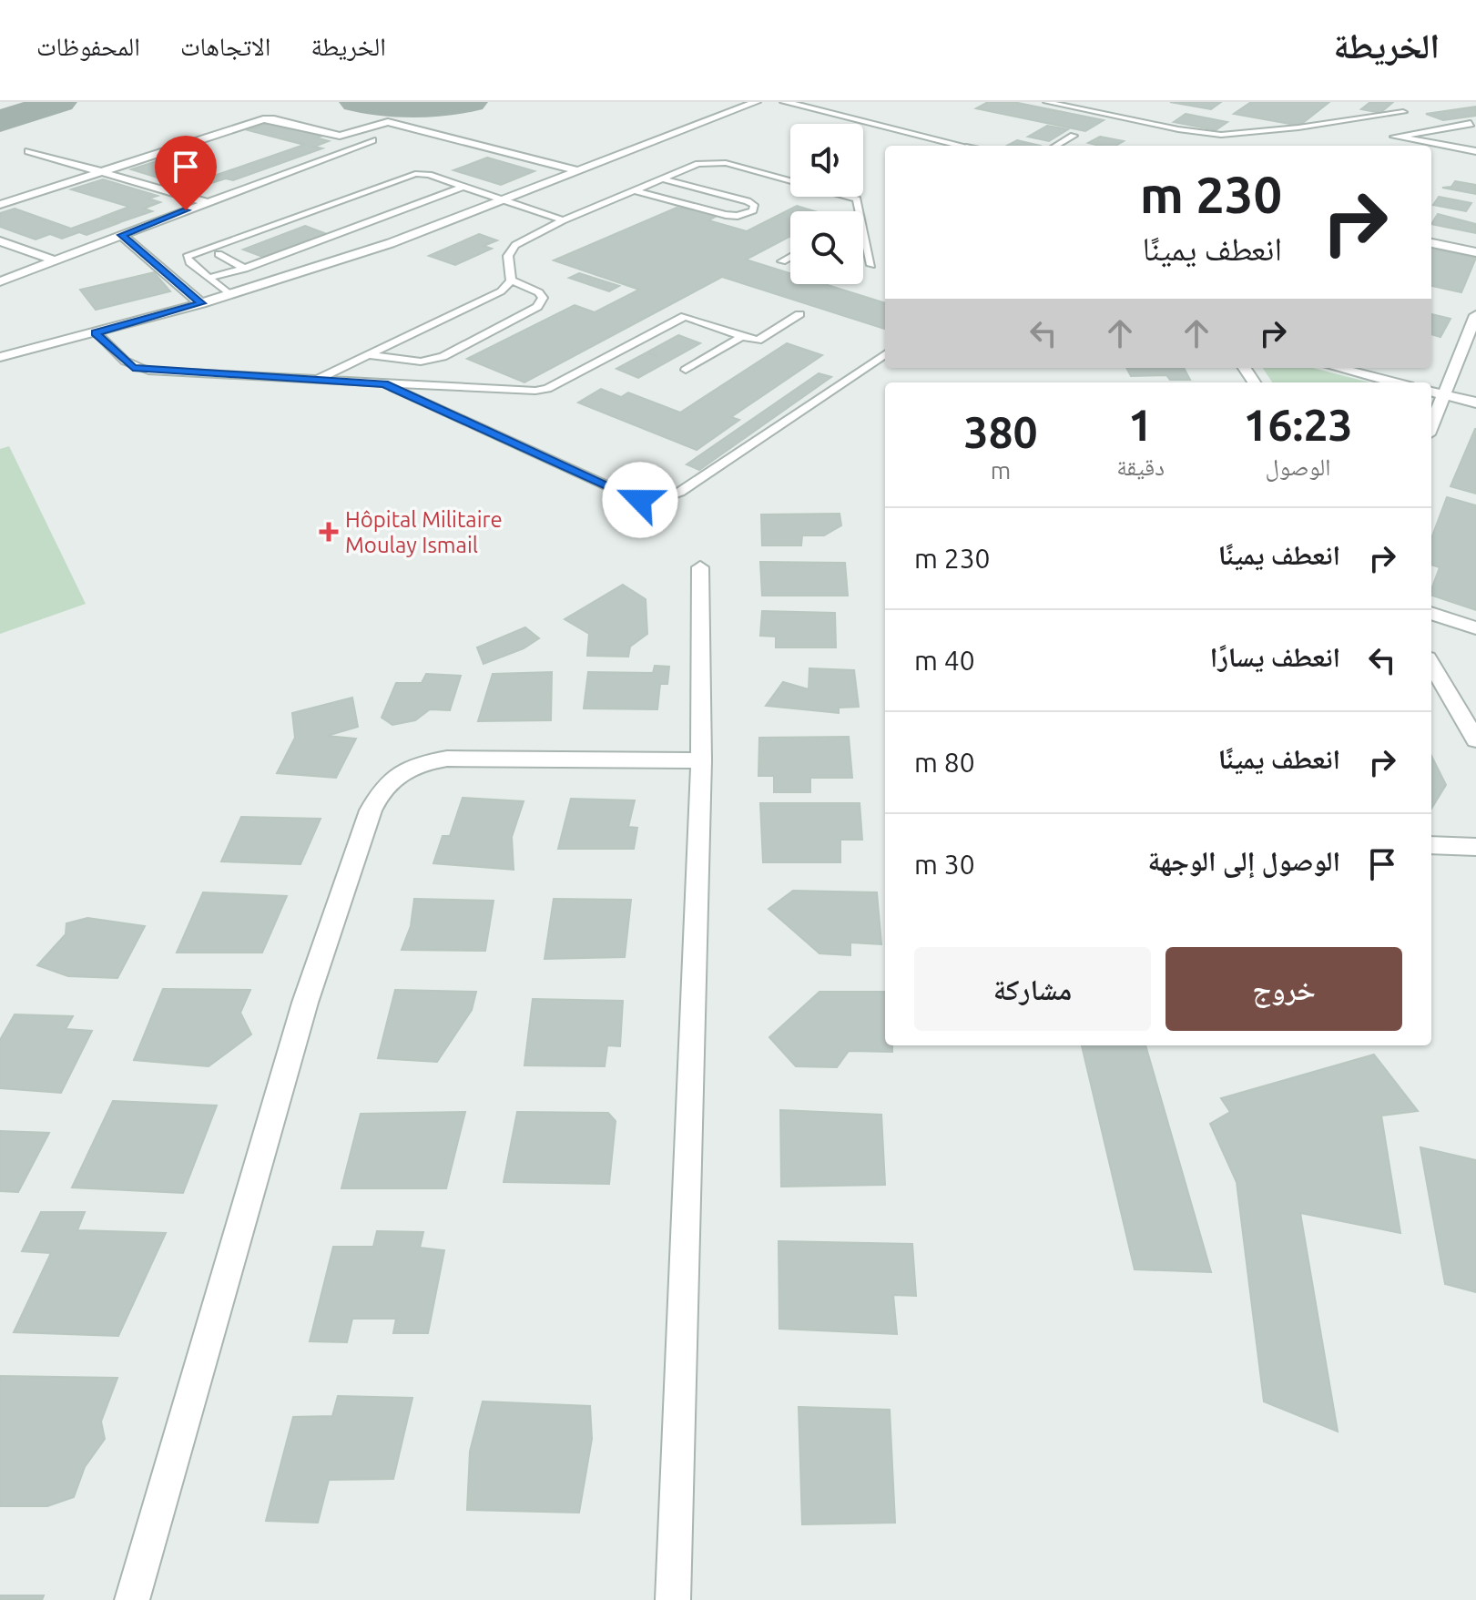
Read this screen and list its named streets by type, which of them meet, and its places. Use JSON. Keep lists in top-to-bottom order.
{
  "places": {
    "health": ["Hôpital Militaire Moulay Ismail"]
  },
  "page": {
    "header": "الخريطة",
    "nav": ["الخريطة", "الاتجاهات", "المحفوظات"],
    "turn": ["230 m", "انعطف يمينًا"],
    "eta": [
      "16:23",
      "الوصول",
      "1",
      "دقيقة",
      "380",
      "m"
    ],
    "list": [
      {
        "name": "انعطف يمينًا",
        "value": "230 m"
      },
      {
        "name": "انعطف يسارًا",
        "value": "40 m"
      },
      {
        "name": "انعطف يمينًا",
        "value": "80 m"
      },
      {
        "name": "الوصول إلى الوجهة",
        "value": "30 m"
      }
    ],
    "buttons": ["خروج", "مشاركة"]
  }
}
